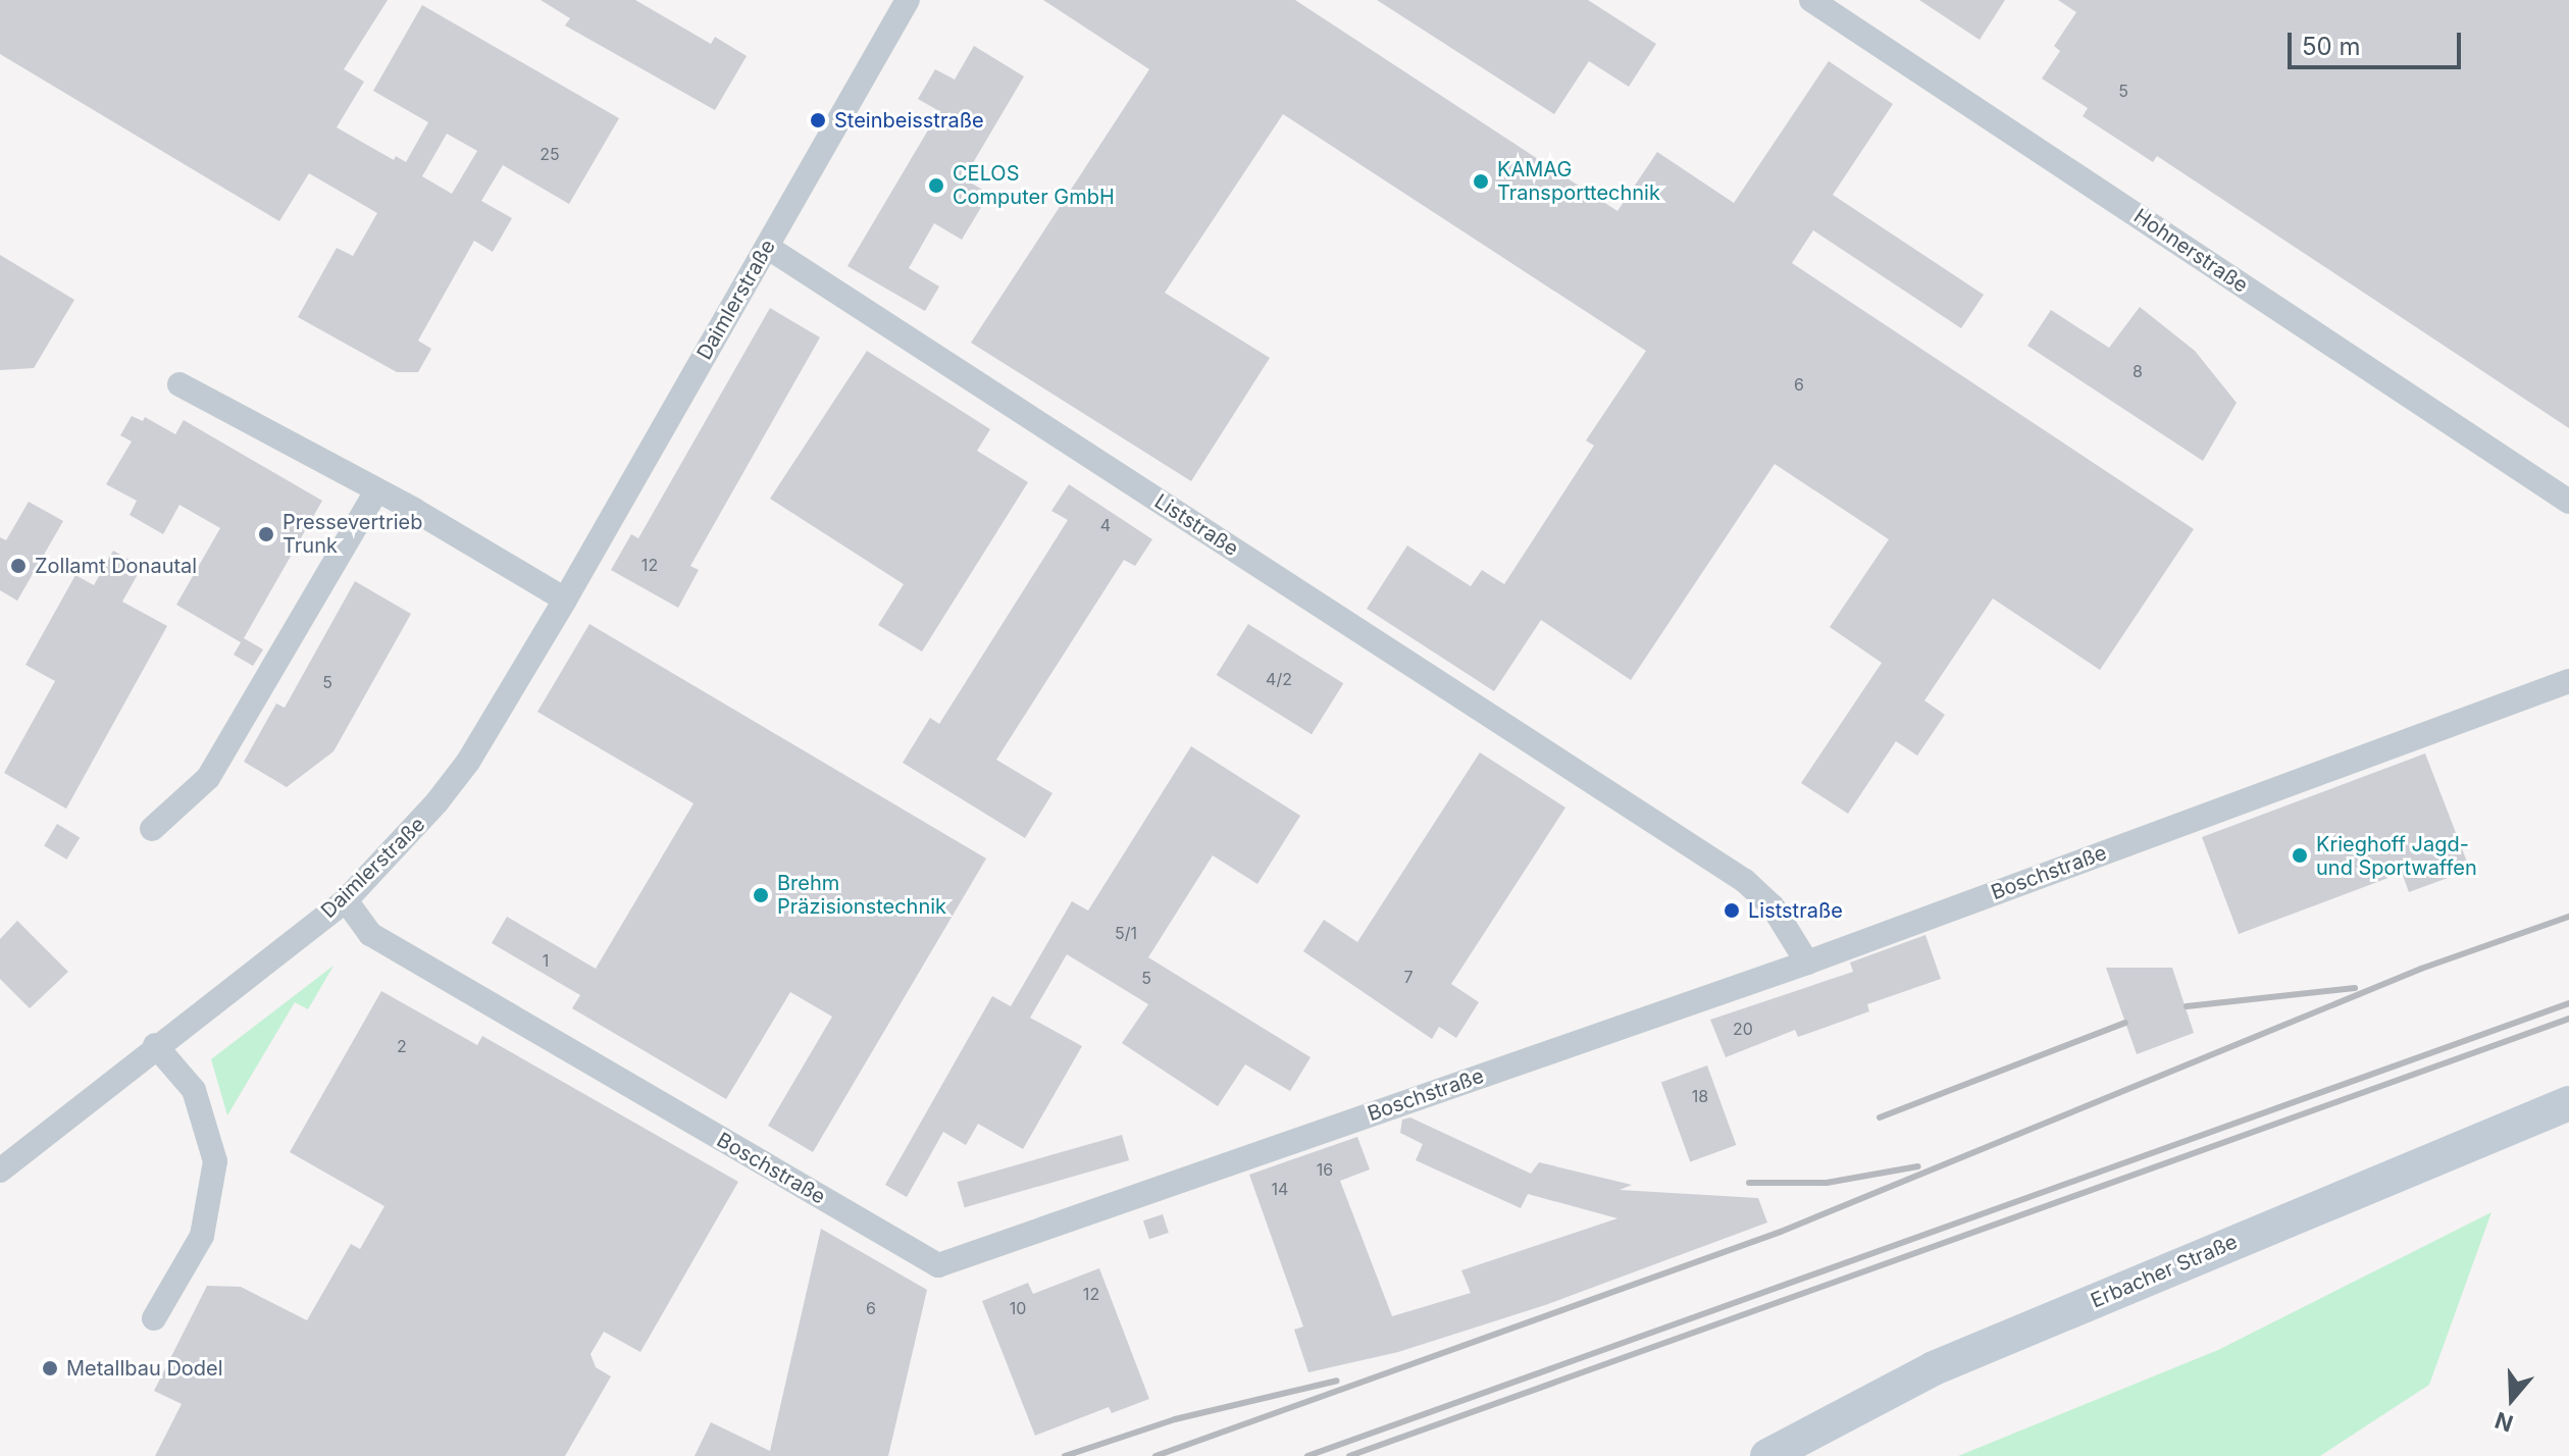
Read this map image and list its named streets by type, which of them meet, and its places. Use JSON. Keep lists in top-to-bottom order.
{
  "streets": {
    "main road": ["Erbacher Straße"],
    "street": [
      "Hohnerstraße",
      "Daimlerstraße",
      "Liststraße",
      "Boschstraße"
    ]
  },
  "crossings": [
    ["Daimlerstraße", "Liststraße"],
    ["Daimlerstraße", "Boschstraße"],
    ["Liststraße", "Boschstraße"]
  ],
  "places": [
    "Steinbeisstraße",
    "KAMAG Transporttechnik",
    "CELOS Computer GmbH",
    "Pressevertrieb Trunk",
    "Zollamt Donautal",
    "Krieghoff Jagd- und Sportwaffen",
    "Brehm Präzisionstechnik",
    "Liststraße",
    "Metallbau Dodel"
  ],
  "house_numbers": [
    "5",
    "25",
    "8",
    "6",
    "4",
    "12",
    "4/2",
    "5",
    "5/1",
    "1",
    "7",
    "5",
    "20",
    "2",
    "18",
    "16",
    "14",
    "12",
    "6",
    "10"
  ],
  "scale_bar": "50 m",
  "north": "bottom"
}
